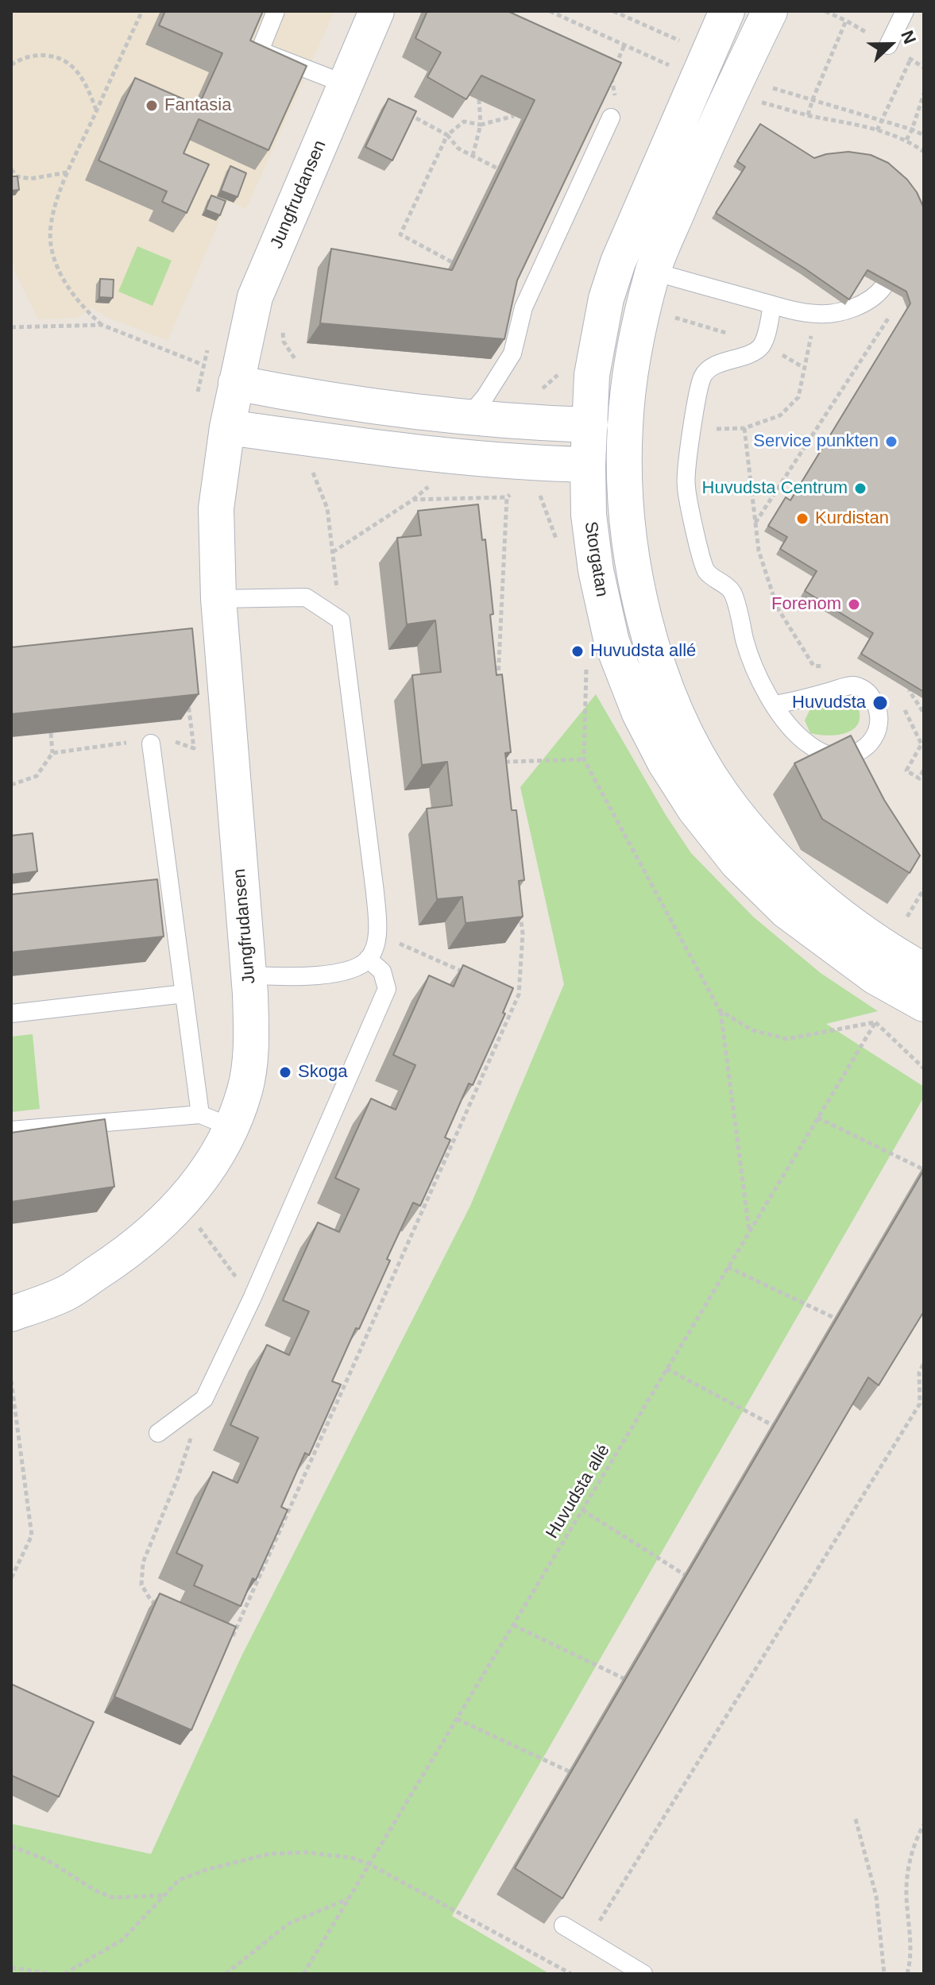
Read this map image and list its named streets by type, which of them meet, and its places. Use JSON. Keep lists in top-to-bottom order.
{
  "streets": {
    "street": ["Jungfrudansen", "Storgatan"],
    "path": ["Huvudsta allé"]
  },
  "places": [
    "Fantasia",
    "Service punkten",
    "Huvudsta Centrum",
    "Kurdistan",
    "Forenom",
    "Huvudsta allé",
    "Huvudsta",
    "Skoga"
  ],
  "north": "right"
}
